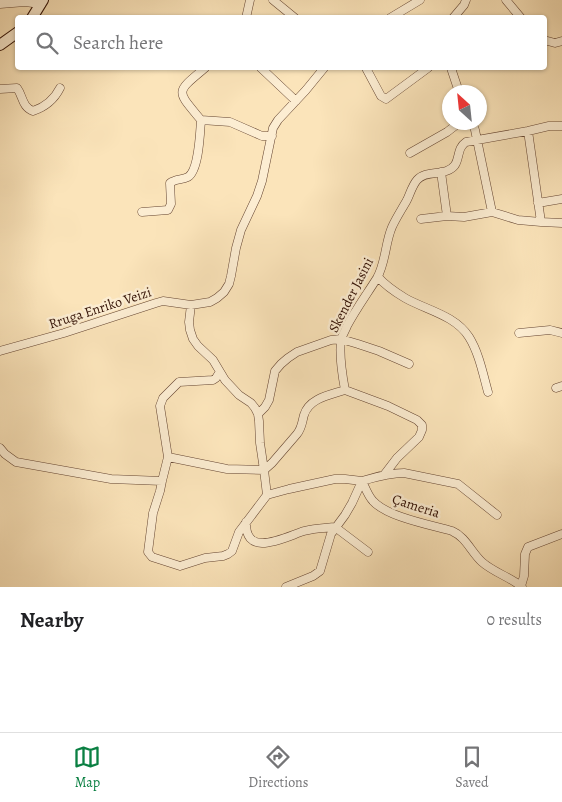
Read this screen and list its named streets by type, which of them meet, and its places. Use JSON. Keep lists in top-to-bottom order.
{
  "streets": {
    "street": ["Skender Jasini", "Rruga Enriko Veizi", "Çameria"]
  },
  "north": "top left",
  "page": {
    "search": "Search here",
    "heading": ["Nearby", "0 results"],
    "nav": ["Map", "Directions", "Saved"]
  }
}
